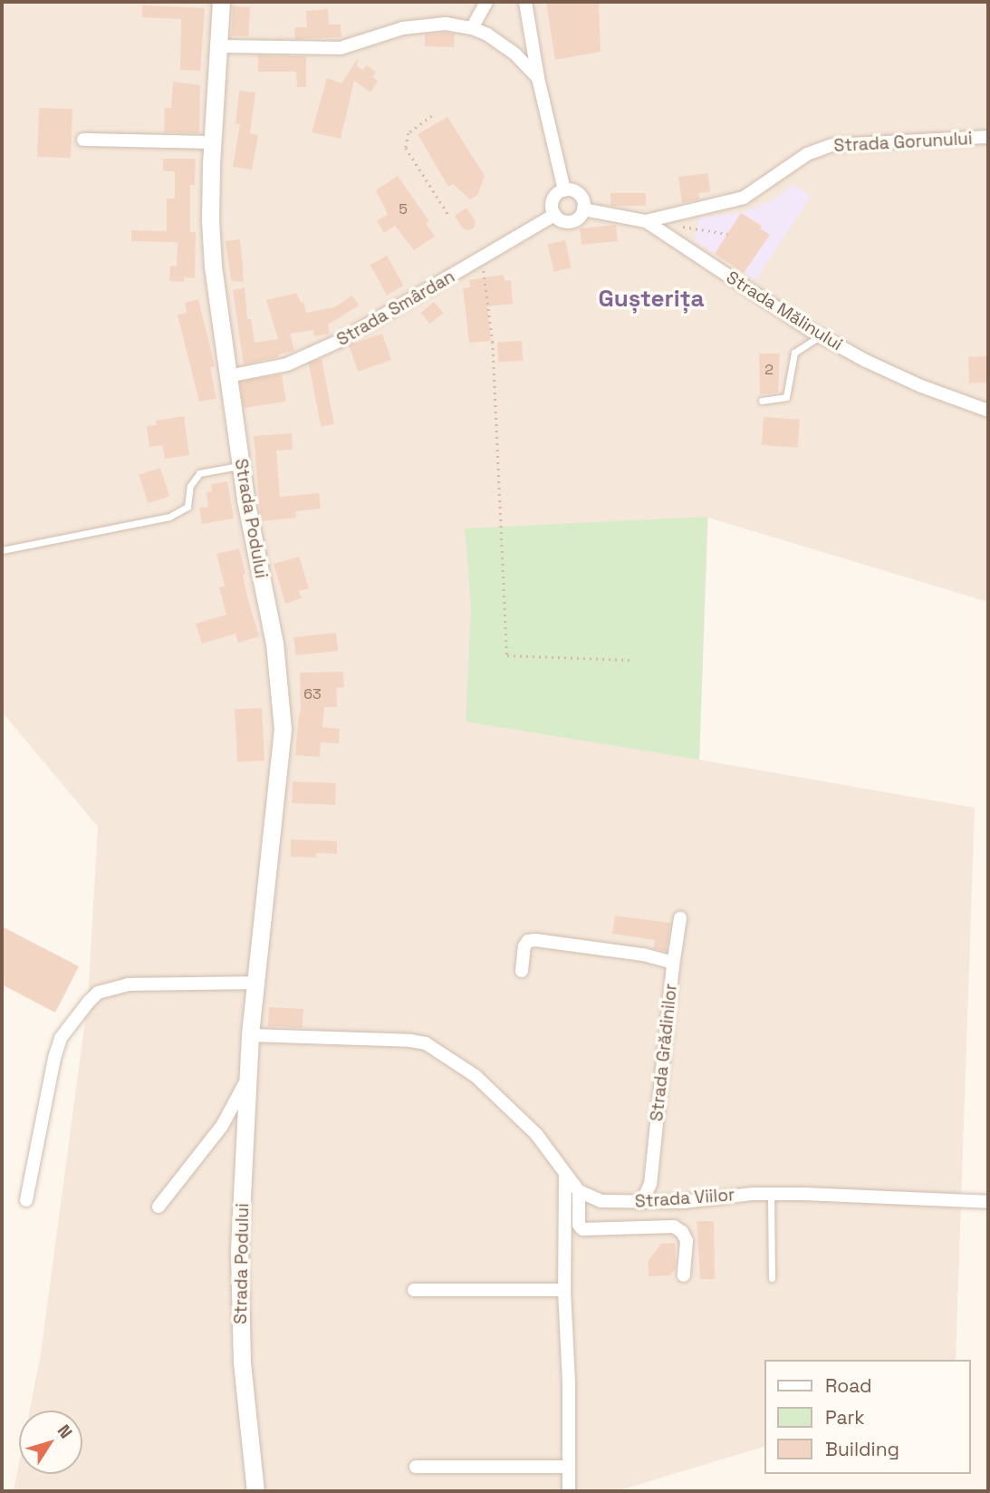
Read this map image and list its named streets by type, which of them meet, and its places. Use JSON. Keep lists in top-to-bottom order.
{
  "streets": {
    "street": [
      "Strada Gorunului",
      "Strada Smârdan",
      "Strada Mălinului",
      "Strada Podului",
      "Strada Grădinilor",
      "Strada Viilor"
    ]
  },
  "crossings": [
    ["Strada Gorunului", "Strada Mălinului"],
    ["Strada Smârdan", "Strada Mălinului"],
    ["Strada Smârdan", "Strada Podului"],
    ["Strada Grădinilor", "Strada Viilor"]
  ],
  "districts": ["Gușterița"],
  "house_numbers": ["5", "2", "63"],
  "legend": ["Road", "Park", "Building"],
  "north": "top right"
}
